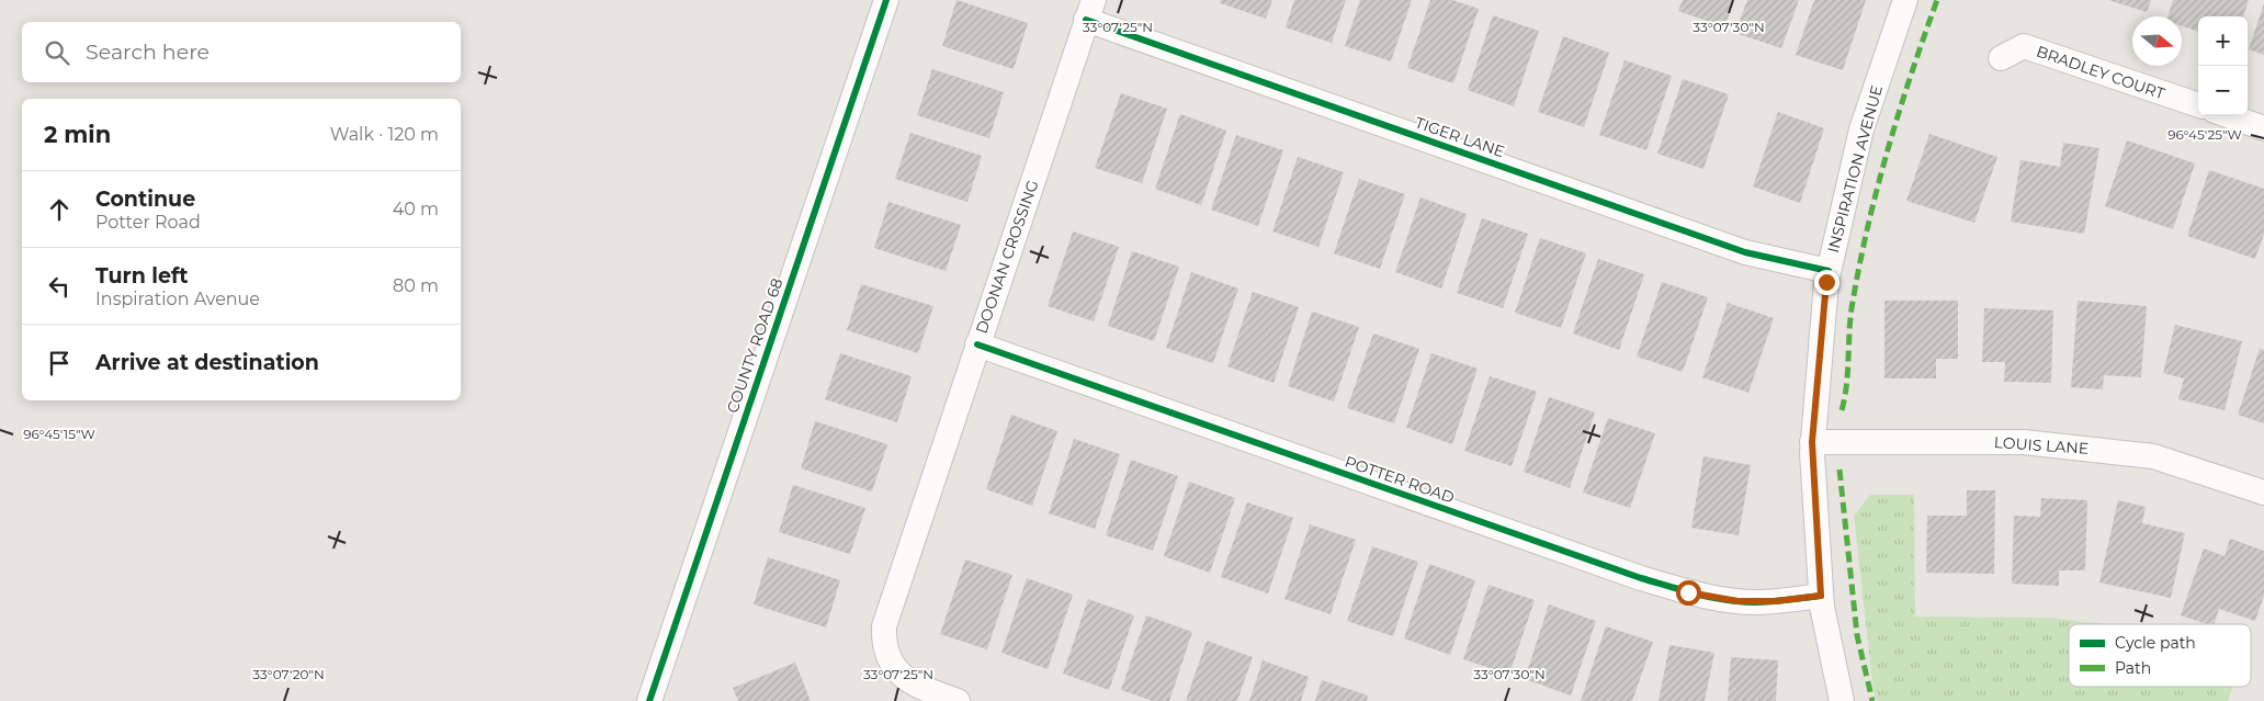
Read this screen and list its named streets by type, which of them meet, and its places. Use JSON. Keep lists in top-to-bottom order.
{
  "streets": {
    "street": [
      "BRADLEY COURT",
      "TIGER LANE",
      "INSPIRATION AVENUE",
      "DOONAN CROSSING",
      "COUNTY ROAD 68",
      "LOUIS LANE",
      "POTTER ROAD"
    ]
  },
  "crossings": [
    ["TIGER LANE", "INSPIRATION AVENUE"],
    ["TIGER LANE", "DOONAN CROSSING"],
    ["INSPIRATION AVENUE", "LOUIS LANE"],
    ["INSPIRATION AVENUE", "POTTER ROAD"],
    ["DOONAN CROSSING", "POTTER ROAD"]
  ],
  "legend": ["Cycle path", "Path"],
  "north": "right",
  "page": {
    "map_buttons": ["+", "−"],
    "search": "Search here",
    "heading": ["2 min", "Walk · 120 m"],
    "list": [
      ["Continue", "Potter Road", "40 m"],
      ["Turn left", "Inspiration Avenue", "80 m"],
      "Arrive at destination"
    ]
  },
  "coordinates": [
    "33°07'25\"N",
    "33°07'30\"N",
    "96°45'25\"W",
    "96°45'15\"W",
    "33°07'20\"N"
  ]
}
